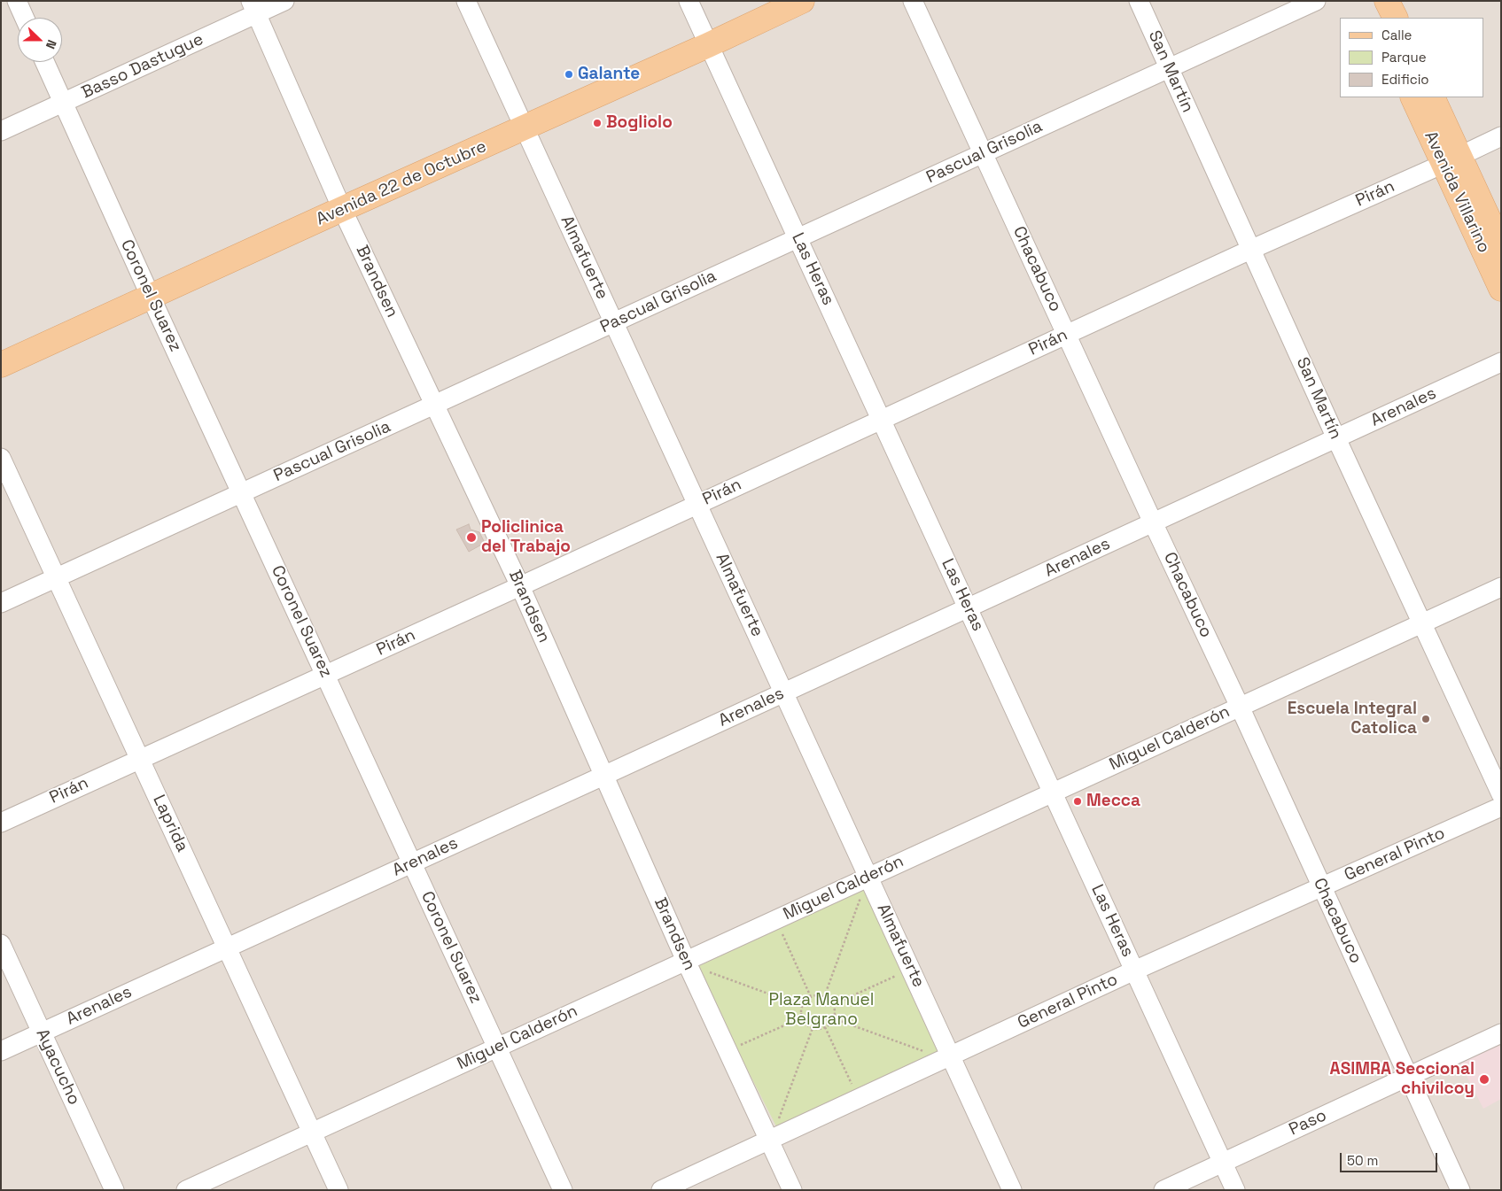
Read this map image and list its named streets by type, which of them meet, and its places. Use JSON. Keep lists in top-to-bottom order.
{
  "streets": {
    "main road": ["Avenida 22 de Octubre", "Avenida Villarino"],
    "street": [
      "Basso Dastugue",
      "San Martín",
      "Pascual Grisolia",
      "Pirán",
      "Almafuerte",
      "Las Heras",
      "Chacabuco",
      "Brandsen",
      "Coronel Suarez",
      "Arenales",
      "Miguel Calderón",
      "Laprida",
      "General Pinto",
      "Ayacucho",
      "Paso"
    ]
  },
  "crossings": [
    ["Basso Dastugue", "Brandsen"],
    ["Basso Dastugue", "Coronel Suarez"],
    ["San Martín", "Pascual Grisolia"],
    ["San Martín", "Pirán"],
    ["San Martín", "Arenales"],
    ["San Martín", "Miguel Calderón"],
    ["Pascual Grisolia", "Almafuerte"],
    ["Pascual Grisolia", "Las Heras"],
    ["Pascual Grisolia", "Chacabuco"],
    ["Pascual Grisolia", "Brandsen"],
    ["Pascual Grisolia", "Coronel Suarez"],
    ["Pascual Grisolia", "Laprida"],
    ["Avenida 22 de Octubre", "Almafuerte"],
    ["Avenida 22 de Octubre", "Las Heras"],
    ["Avenida 22 de Octubre", "Brandsen"],
    ["Avenida 22 de Octubre", "Coronel Suarez"],
    ["Avenida Villarino", "Pirán"],
    ["Pirán", "Almafuerte"],
    ["Pirán", "Las Heras"],
    ["Pirán", "Chacabuco"],
    ["Pirán", "Brandsen"],
    ["Pirán", "Coronel Suarez"],
    ["Pirán", "Laprida"],
    ["Almafuerte", "Arenales"],
    ["Almafuerte", "Miguel Calderón"],
    ["Almafuerte", "General Pinto"],
    ["Las Heras", "Arenales"],
    ["Las Heras", "Miguel Calderón"],
    ["Las Heras", "General Pinto"],
    ["Las Heras", "Paso"],
    ["Chacabuco", "Arenales"],
    ["Chacabuco", "Miguel Calderón"],
    ["Chacabuco", "General Pinto"],
    ["Chacabuco", "Paso"],
    ["Brandsen", "Arenales"],
    ["Brandsen", "Miguel Calderón"],
    ["Brandsen", "General Pinto"],
    ["Coronel Suarez", "Arenales"],
    ["Coronel Suarez", "Miguel Calderón"],
    ["Arenales", "Laprida"],
    ["Arenales", "Ayacucho"],
    ["Miguel Calderón", "Laprida"]
  ],
  "parks": ["Plaza Manuel Belgrano"],
  "places": [
    "Galante",
    "Bogliolo",
    "Policlinica del Trabajo",
    "Escuela Integral Catolica",
    "Mecca",
    "ASIMRA Seccional chivilcoy"
  ],
  "legend": ["Calle", "Parque", "Edificio"],
  "scale_bar": "50 m",
  "north": "right"
}
